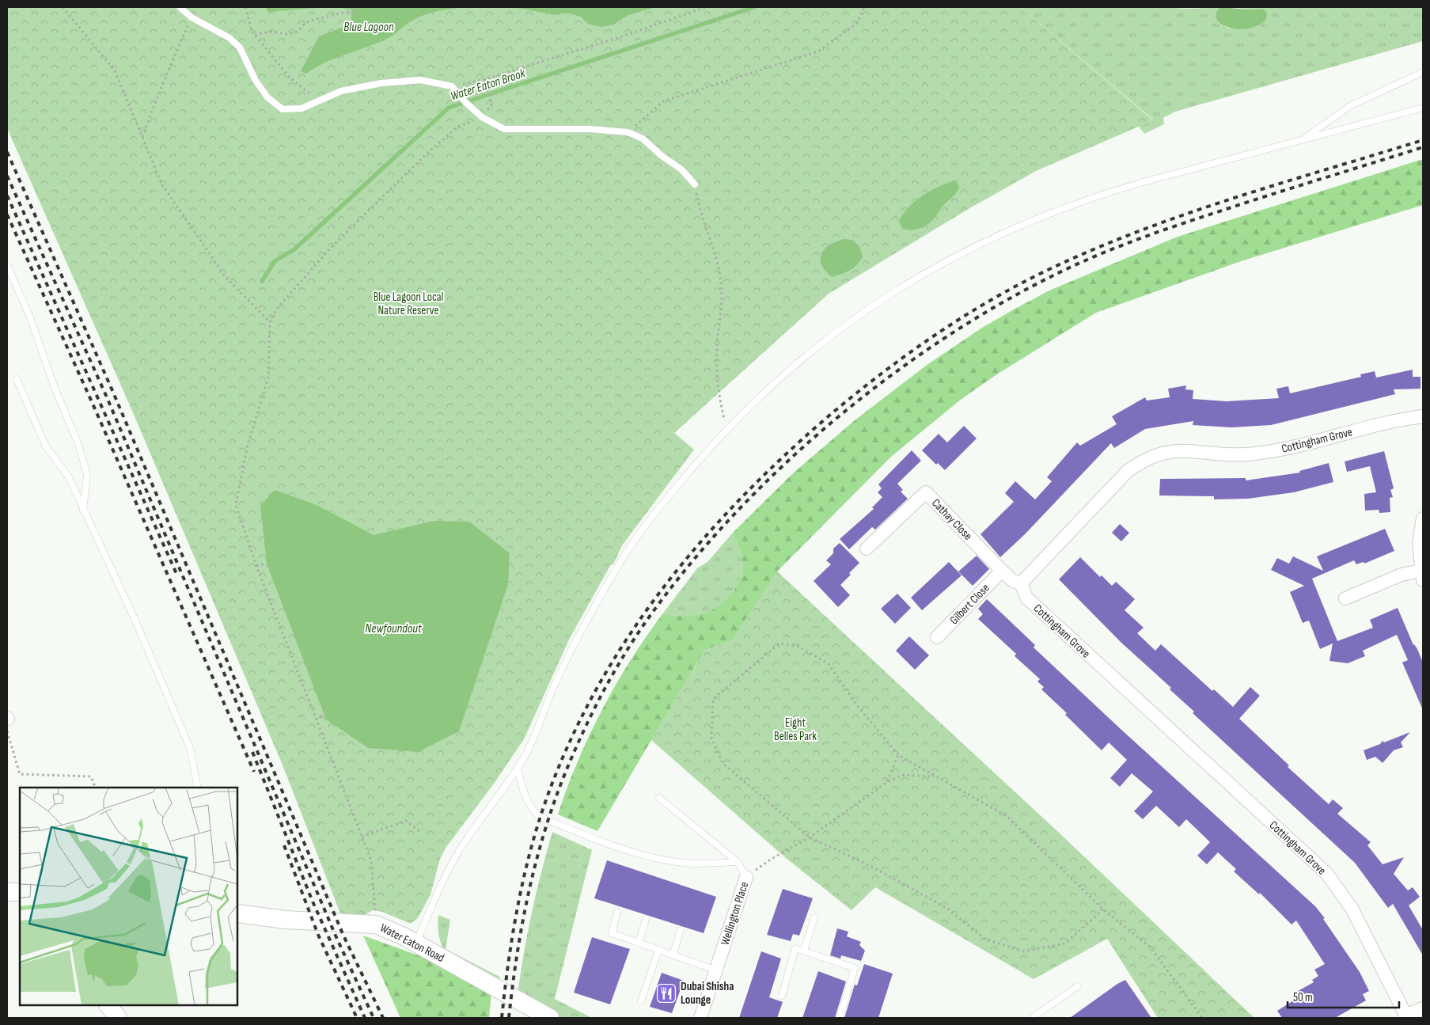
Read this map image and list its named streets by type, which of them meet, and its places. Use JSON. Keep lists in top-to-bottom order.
{
  "streets": {
    "street": [
      "Cottingham Grove",
      "Cathay Close",
      "Gilbert Close",
      "Wellington Place",
      "Water Eaton Road"
    ]
  },
  "crossings": [
    ["Cottingham Grove", "Cathay Close"],
    ["Cathay Close", "Gilbert Close"]
  ],
  "water": ["Blue Lagoon", "Water Eaton Brook", "Newfoundout"],
  "parks": ["Blue Lagoon Local Nature Reserve", "Eight Belles Park"],
  "places": {
    "restaurant": ["Dubai Shisha Lounge"]
  },
  "scale_bar": "50 m"
}
